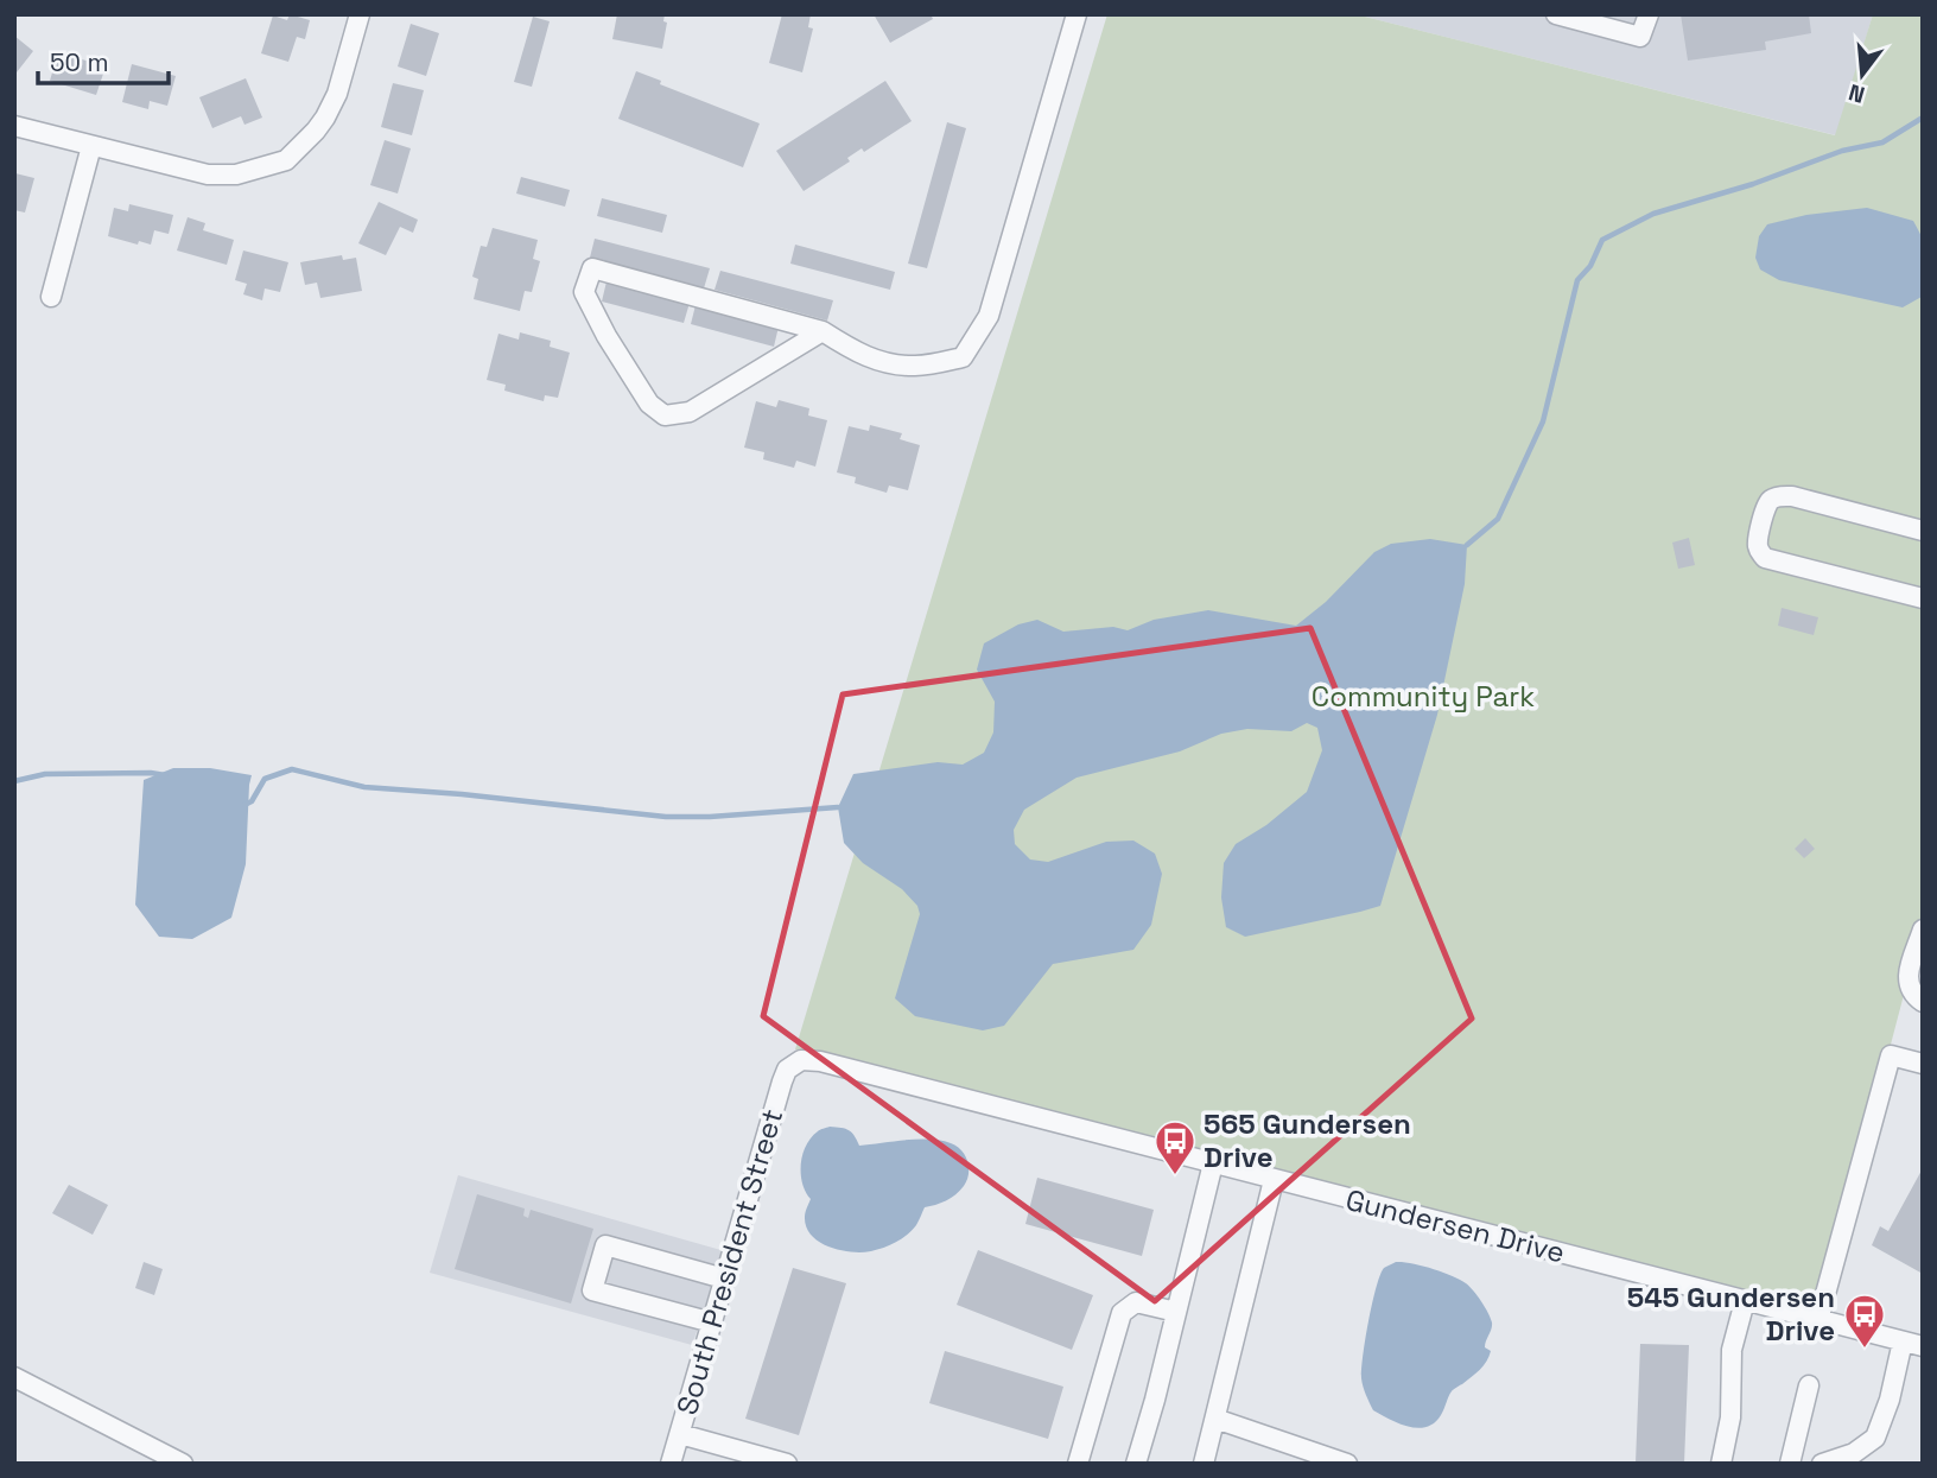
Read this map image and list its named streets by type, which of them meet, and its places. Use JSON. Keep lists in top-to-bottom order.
{
  "streets": {
    "street": ["Gundersen Drive", "South President Street"]
  },
  "crossings": [
    ["Gundersen Drive", "South President Street"]
  ],
  "parks": ["Community Park"],
  "places": {
    "bus stop": ["565 Gundersen Drive", "545 Gundersen Drive"]
  },
  "scale_bar": "50 m",
  "north": "bottom"
}
